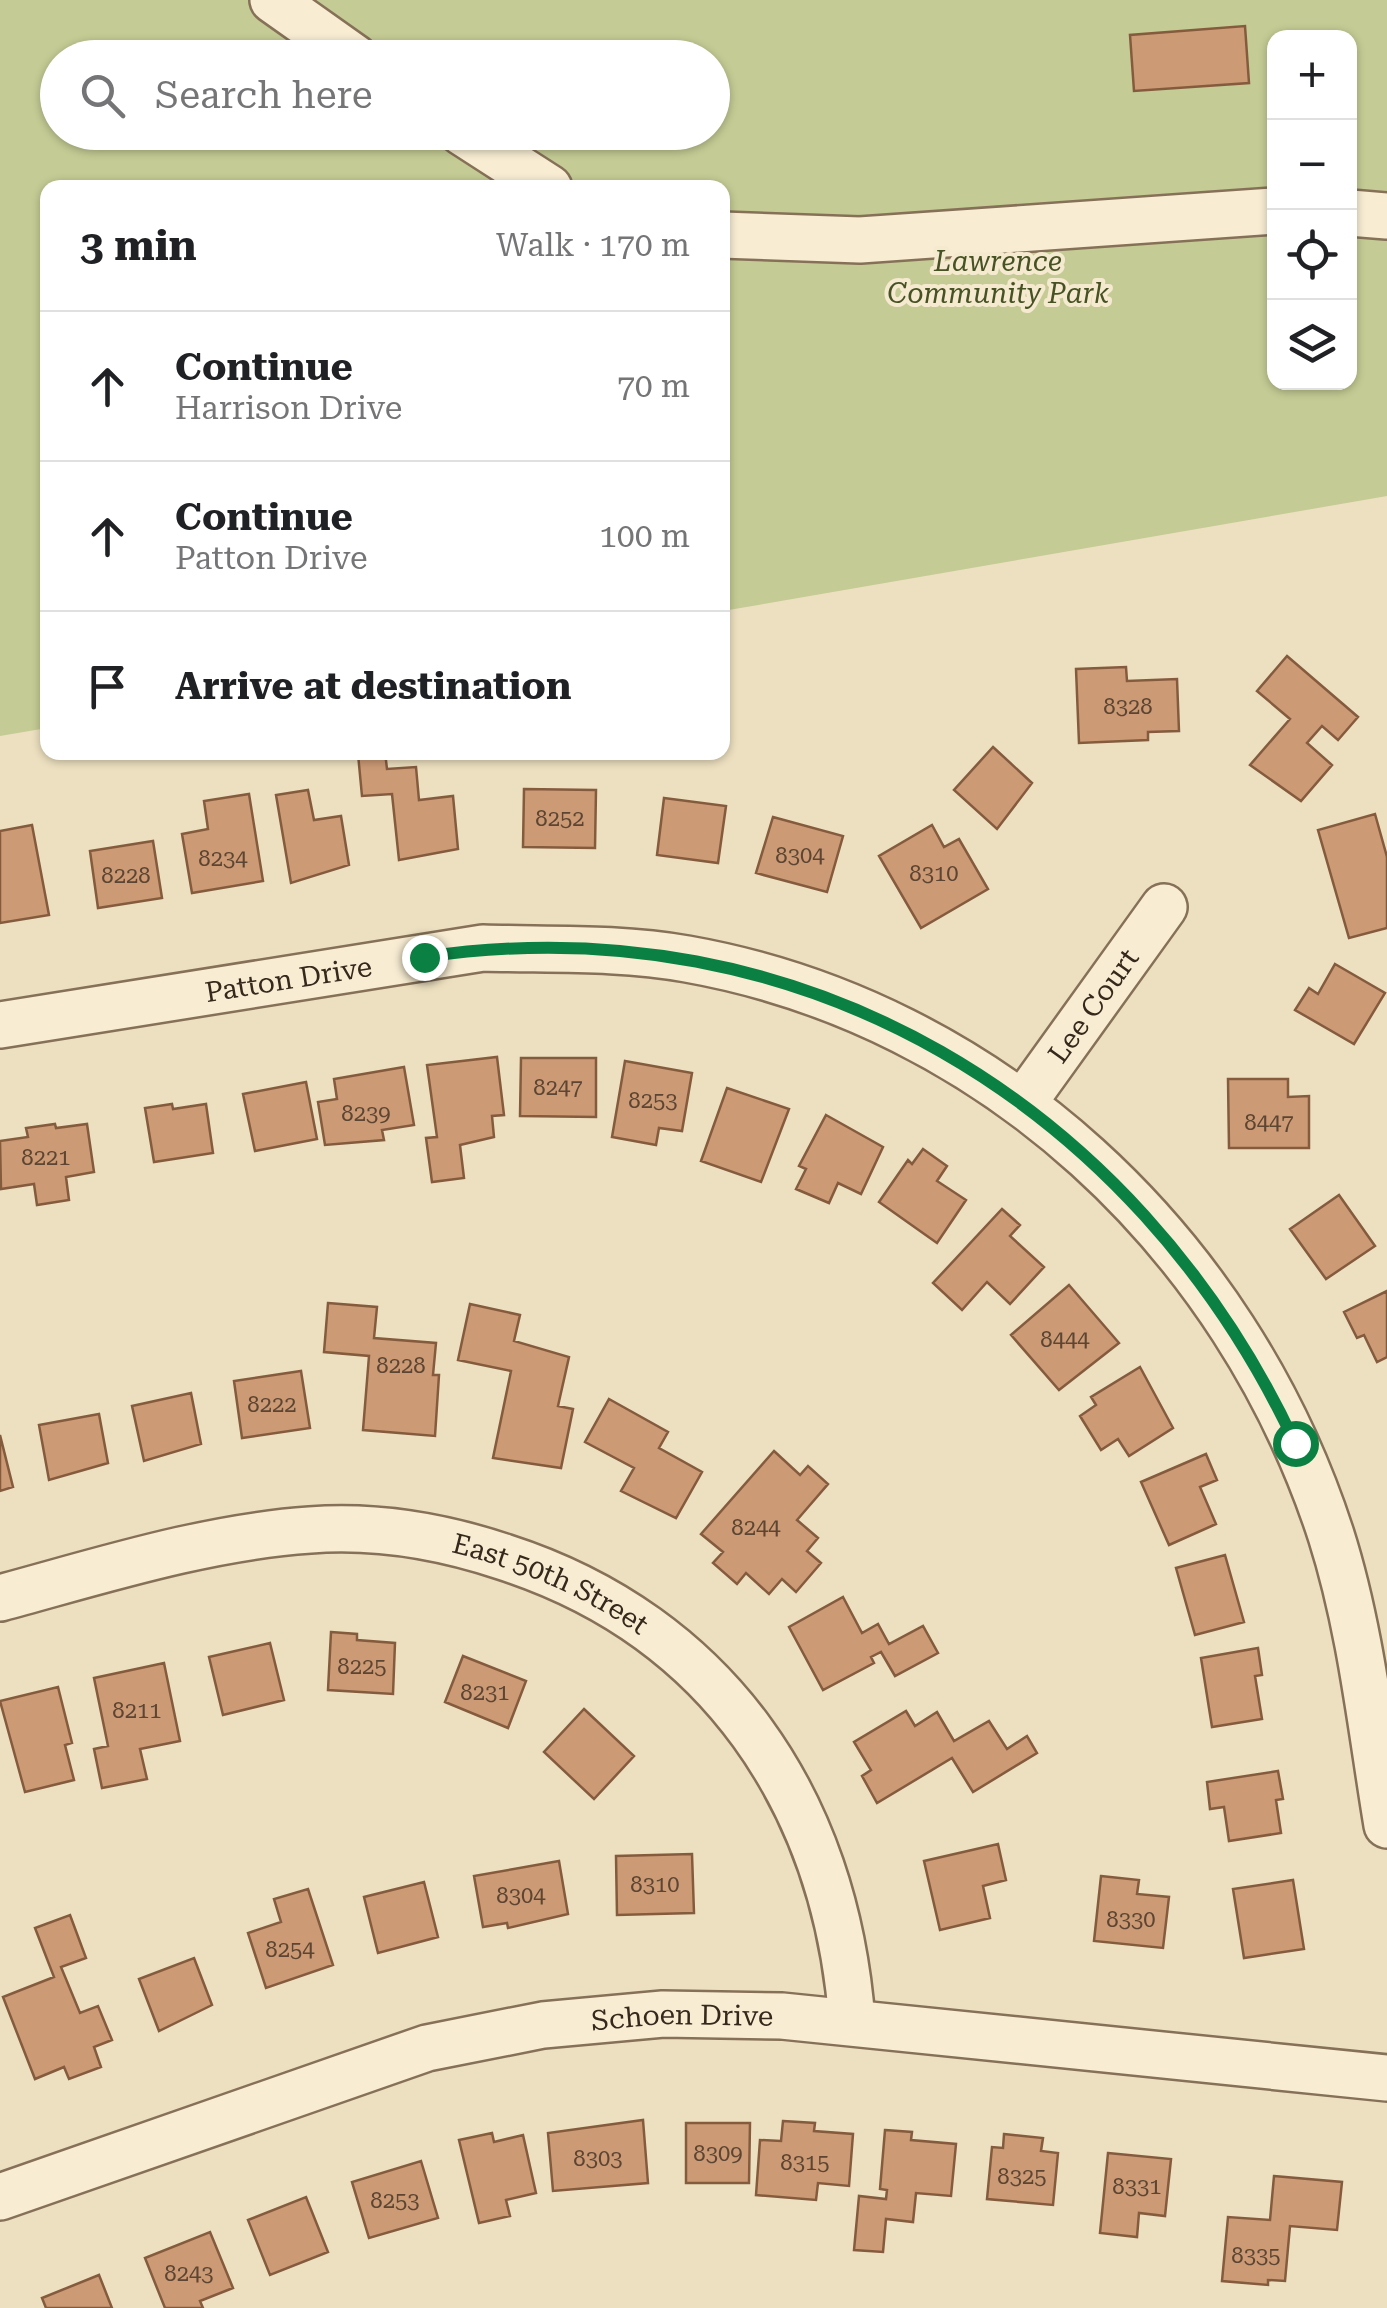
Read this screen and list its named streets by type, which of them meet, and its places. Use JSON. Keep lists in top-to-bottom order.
{
  "streets": {
    "street": [
      "Patton Drive",
      "Lee Court",
      "East 50th Street",
      "Schoen Drive"
    ]
  },
  "crossings": [
    ["Patton Drive", "Lee Court"],
    ["East 50th Street", "Schoen Drive"]
  ],
  "parks": ["Lawrence Community Park"],
  "house_numbers": [
    "8328",
    "8252",
    "8304",
    "8234",
    "8310",
    "8228",
    "8247",
    "8253",
    "8239",
    "8447",
    "8221",
    "8444",
    "8228",
    "8222",
    "8244",
    "8225",
    "8231",
    "8211",
    "8310",
    "8304",
    "8330",
    "8254",
    "8309",
    "8303",
    "8315",
    "8325",
    "8331",
    "8253",
    "8335",
    "8243"
  ],
  "page": {
    "map_buttons": ["+", "−"],
    "search": "Search here",
    "heading": ["3 min", "Walk · 170 m"],
    "list": [
      ["Continue", "Harrison Drive", "70 m"],
      ["Continue", "Patton Drive", "100 m"],
      "Arrive at destination"
    ]
  }
}
